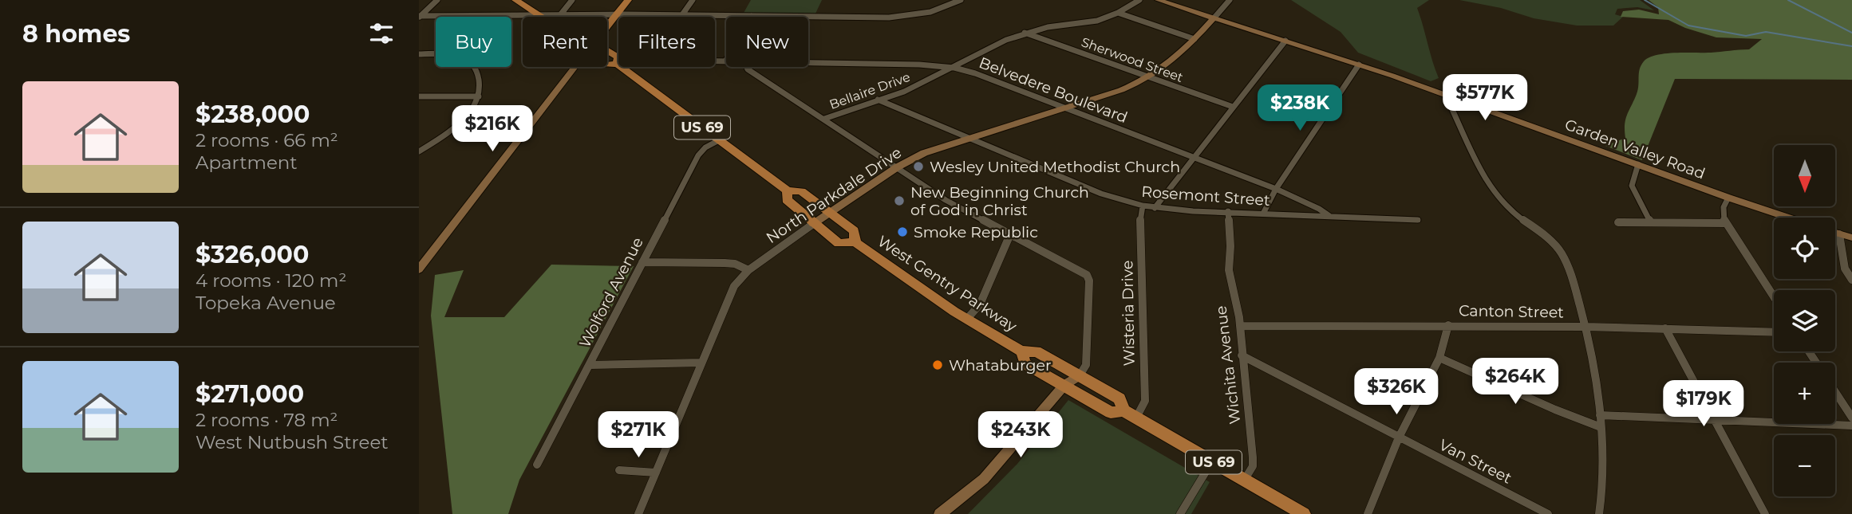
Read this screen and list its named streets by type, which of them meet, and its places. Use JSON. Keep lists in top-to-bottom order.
{
  "streets": {
    "main road": ["US 69", "West Gentry Parkway"],
    "street": [
      "Sherwood Street",
      "Belvedere Boulevard",
      "Bellaire Drive",
      "Garden Valley Road",
      "North Parkdale Drive",
      "Rosemont Street",
      "Wolford Avenue",
      "Canton Street",
      "Wisteria Drive",
      "Wichita Avenue",
      "Van Street"
    ]
  },
  "crossings": [
    ["Sherwood Street", "Bellaire Drive"],
    ["Sherwood Street", "North Parkdale Drive"],
    ["Belvedere Boulevard", "Bellaire Drive"],
    ["Belvedere Boulevard", "North Parkdale Drive"],
    ["Belvedere Boulevard", "Rosemont Street"],
    ["Bellaire Drive", "Rosemont Street"],
    ["Garden Valley Road", "North Parkdale Drive"],
    ["North Parkdale Drive", "Rosemont Street"],
    ["North Parkdale Drive", "West Gentry Parkway"],
    ["Rosemont Street", "Wisteria Drive"],
    ["Rosemont Street", "Wichita Avenue"],
    ["West Gentry Parkway", "Wolford Avenue"],
    ["West Gentry Parkway", "Wisteria Drive"],
    ["West Gentry Parkway", "Wichita Avenue"],
    ["Canton Street", "Wichita Avenue"],
    ["Wichita Avenue", "Van Street"]
  ],
  "places": [
    "Wesley United Methodist Church",
    "New Beginning Church of God in Christ",
    "Smoke Republic",
    "Whataburger"
  ],
  "north": "bottom",
  "page": {
    "heading": "8 homes",
    "chip": [
      "Buy",
      "Rent",
      "Filters",
      "New"
    ],
    "list": [
      {
        "name": "$238,000",
        "note": "2 rooms · 66 m² · Apartment"
      },
      {
        "name": "$326,000",
        "note": "4 rooms · 120 m² · Topeka Avenue"
      },
      {
        "name": "$271,000",
        "note": "2 rooms · 78 m² · West Nutbush Street"
      }
    ],
    "price": [
      "$577K",
      "$238K",
      "$216K",
      "$264K",
      "$326K",
      "$179K",
      "$271K",
      "$243K"
    ],
    "map_buttons": ["+", "−"]
  }
}
